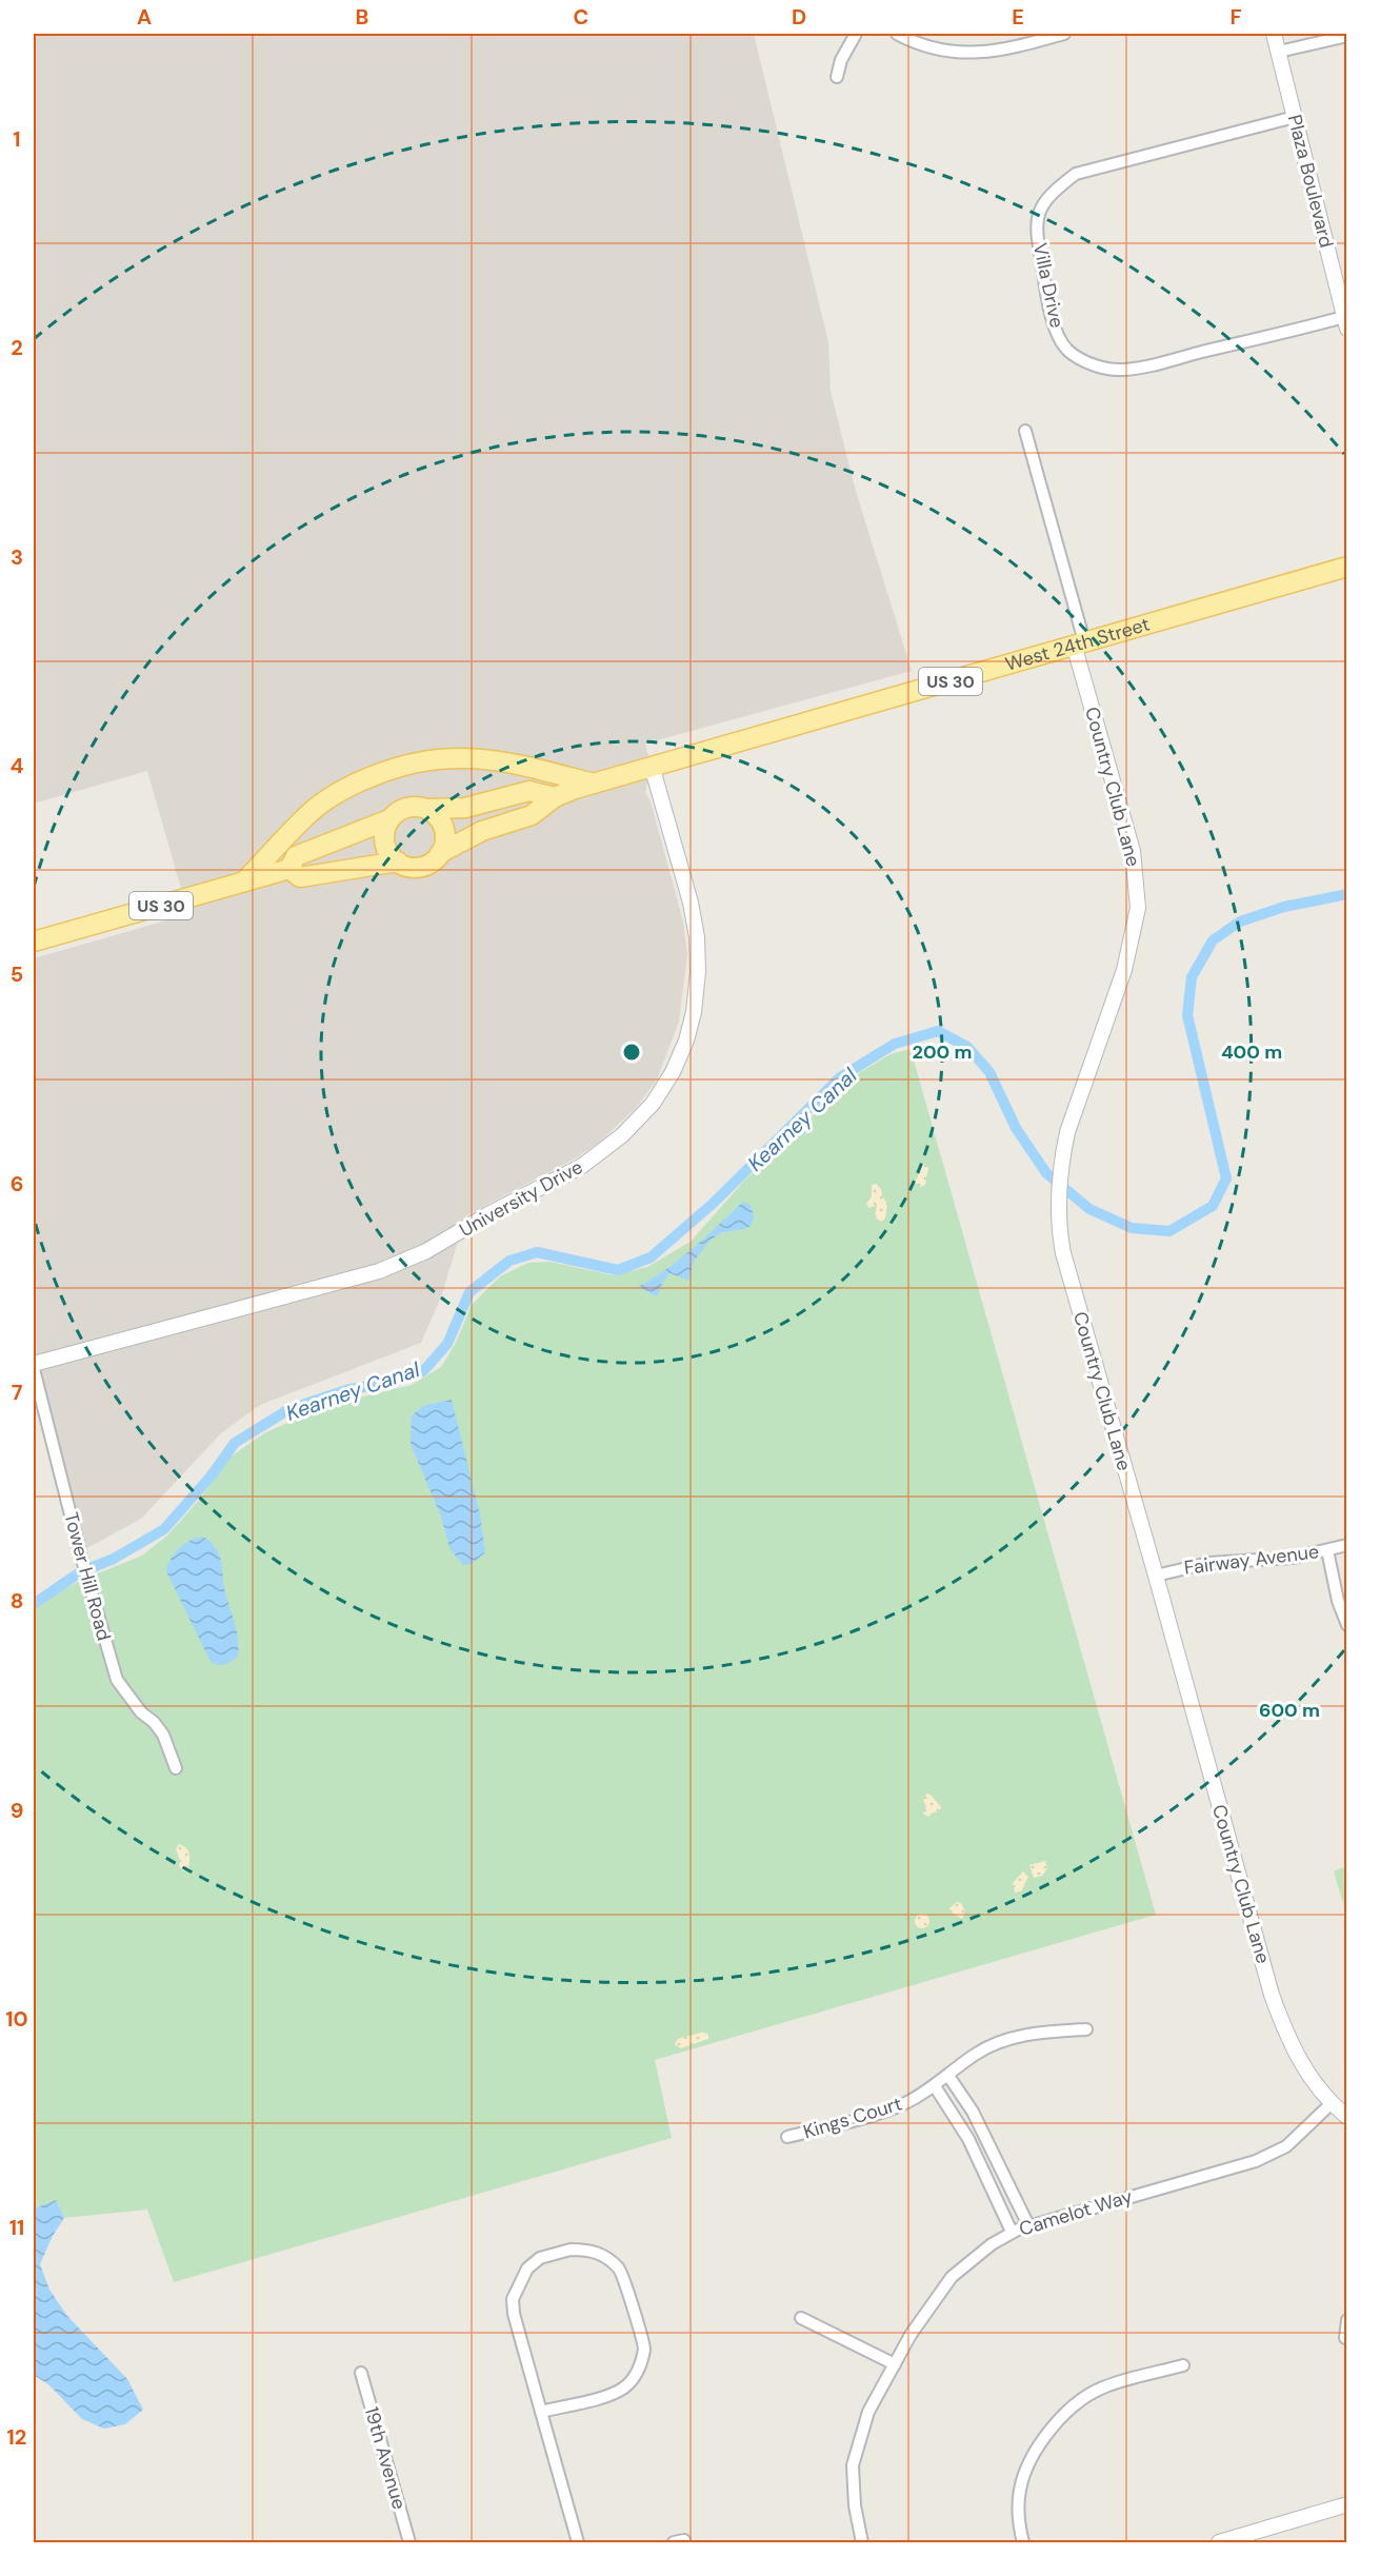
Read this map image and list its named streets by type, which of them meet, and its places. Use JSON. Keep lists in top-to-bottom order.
{
  "streets": {
    "main road": ["West 24th Street", "US 30"],
    "street": [
      "Plaza Boulevard",
      "Villa Drive",
      "Country Club Lane",
      "University Drive",
      "Fairway Avenue",
      "Tower Hill Road",
      "Kings Court",
      "Camelot Way",
      "19th Avenue"
    ]
  },
  "crossings": [
    ["Plaza Boulevard", "Villa Drive"],
    ["West 24th Street", "US 30"],
    ["West 24th Street", "Country Club Lane"],
    ["West 24th Street", "University Drive"],
    ["Country Club Lane", "Fairway Avenue"],
    ["Country Club Lane", "Camelot Way"]
  ],
  "water": ["Kearney Canal"],
  "grid": {
    "columns": [
      "A",
      "B",
      "C",
      "D",
      "E",
      "F"
    ],
    "rows": [
      "1",
      "2",
      "3",
      "4",
      "5",
      "6",
      "7",
      "8",
      "9",
      "10",
      "11",
      "12"
    ]
  },
  "rings": ["200 m", "400 m", "600 m"]
}
